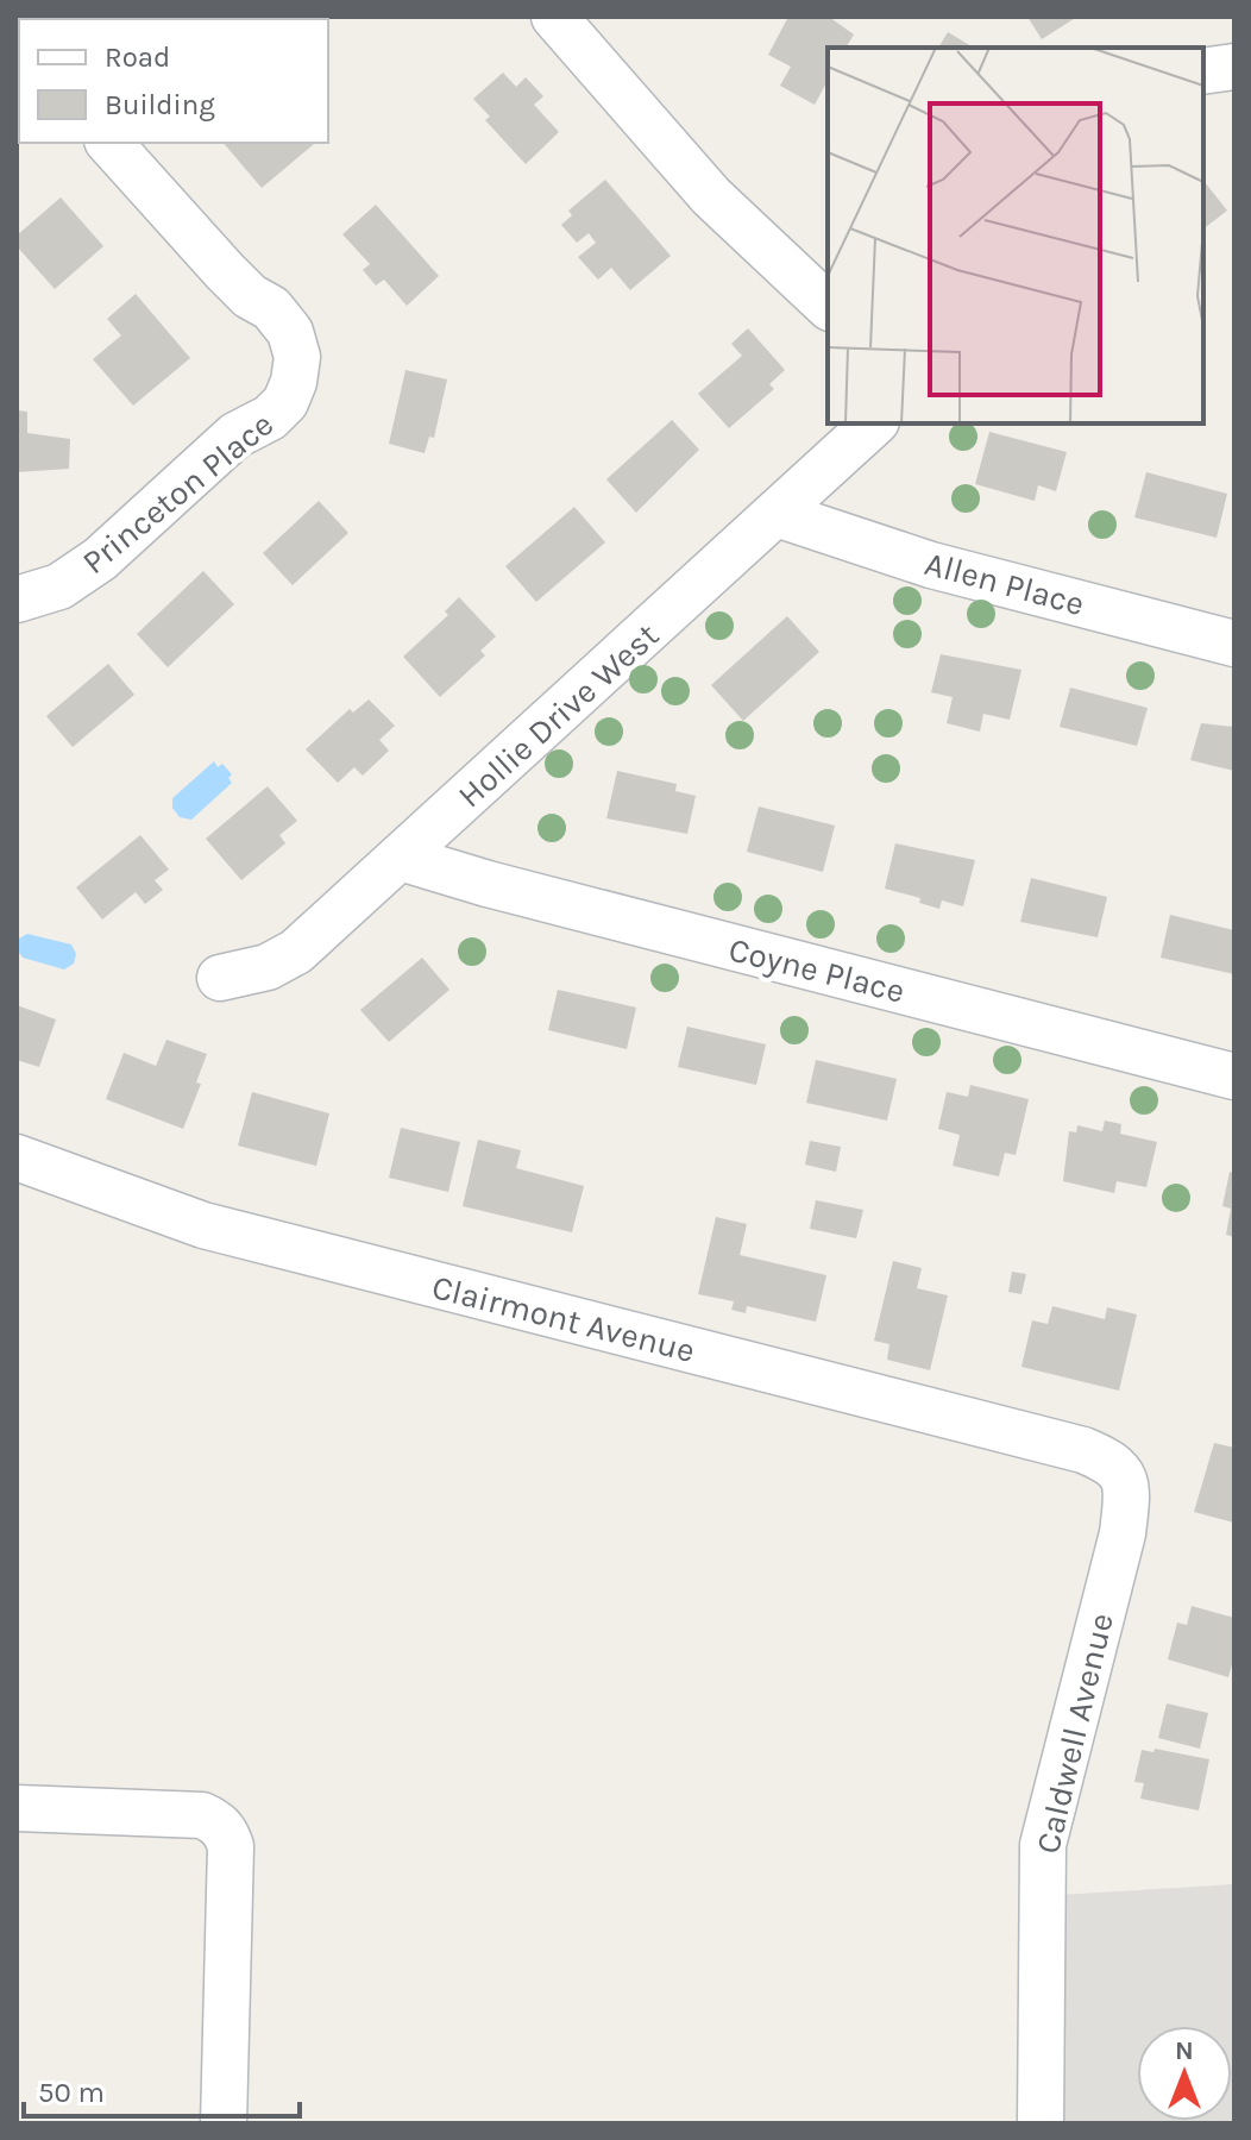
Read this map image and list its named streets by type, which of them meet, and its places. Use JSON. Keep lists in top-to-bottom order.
{
  "streets": {
    "street": [
      "Princeton Place",
      "Allen Place",
      "Hollie Drive West",
      "Coyne Place",
      "Clairmont Avenue",
      "Caldwell Avenue"
    ]
  },
  "crossings": [
    ["Allen Place", "Hollie Drive West"],
    ["Hollie Drive West", "Coyne Place"],
    ["Clairmont Avenue", "Caldwell Avenue"]
  ],
  "legend": ["Road", "Building"],
  "scale_bar": "50 m",
  "north": "top"
}
